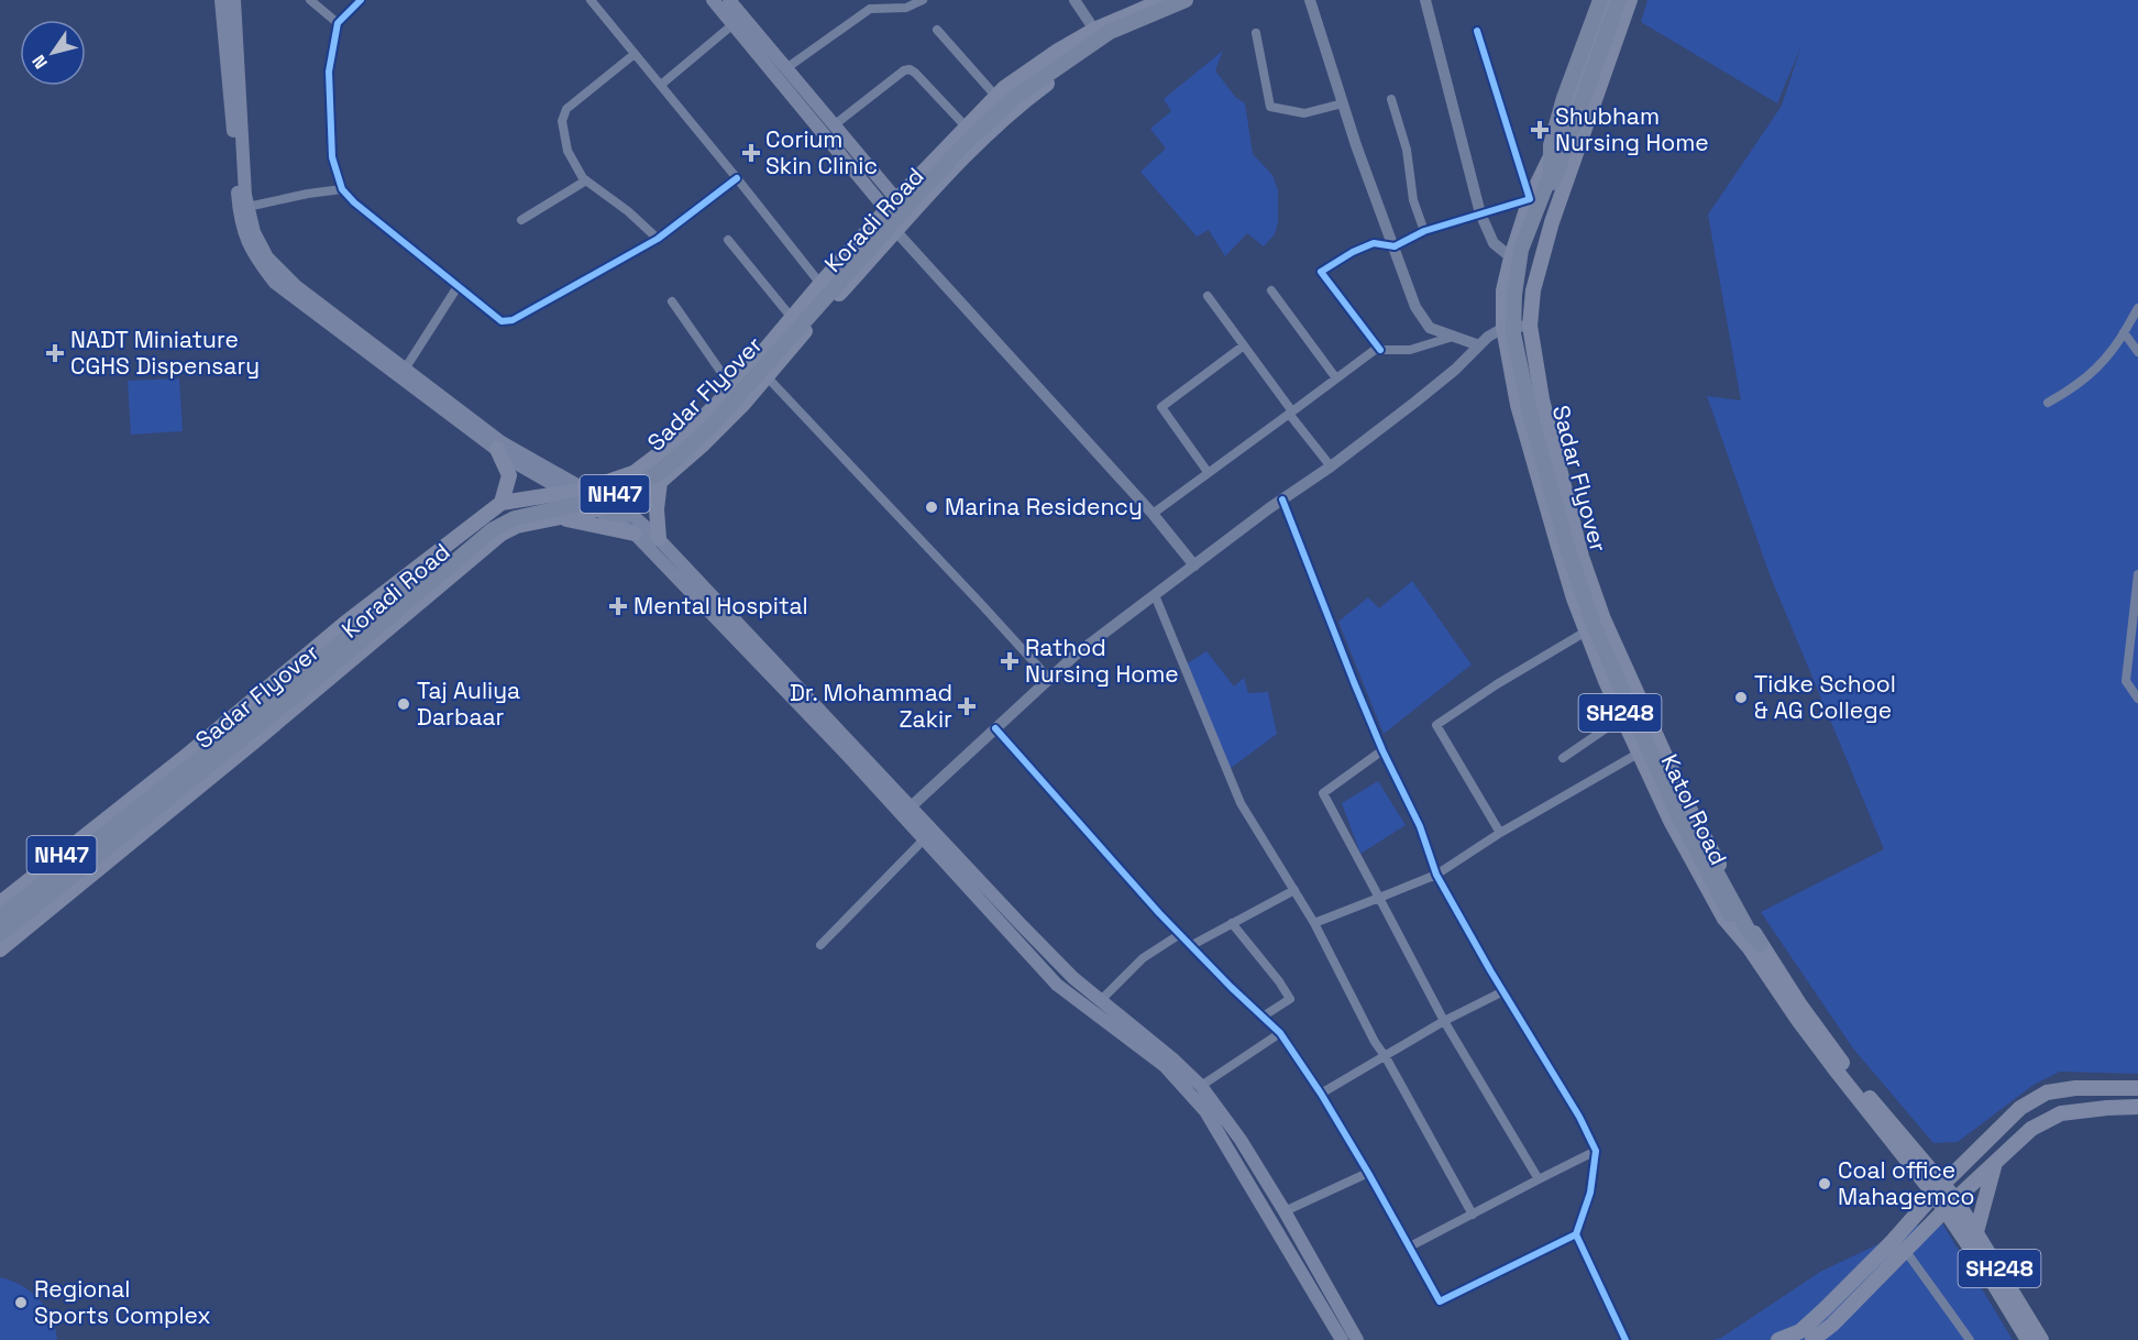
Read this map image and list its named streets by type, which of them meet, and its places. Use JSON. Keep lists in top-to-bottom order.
{
  "streets": {
    "highway": ["Sadar Flyover", "NH47"],
    "main road": ["Koradi Road", "SH248", "Katol Road"]
  },
  "crossings": [
    ["Koradi Road", "NH47"],
    ["Sadar Flyover", "Katol Road"]
  ],
  "places": {
    "health": [
      "Shubham Nursing Home",
      "Corium Skin Clinic",
      "NADT Miniature CGHS Dispensary",
      "Mental Hospital",
      "Rathod Nursing Home",
      "Dr. Mohammad Zakir"
    ],
    "other": [
      "Marina Residency",
      "Tidke School & AG College",
      "Taj Auliya Darbaar",
      "Coal office Mahagemco",
      "Regional Sports Complex"
    ]
  },
  "north": "bottom left"
}
